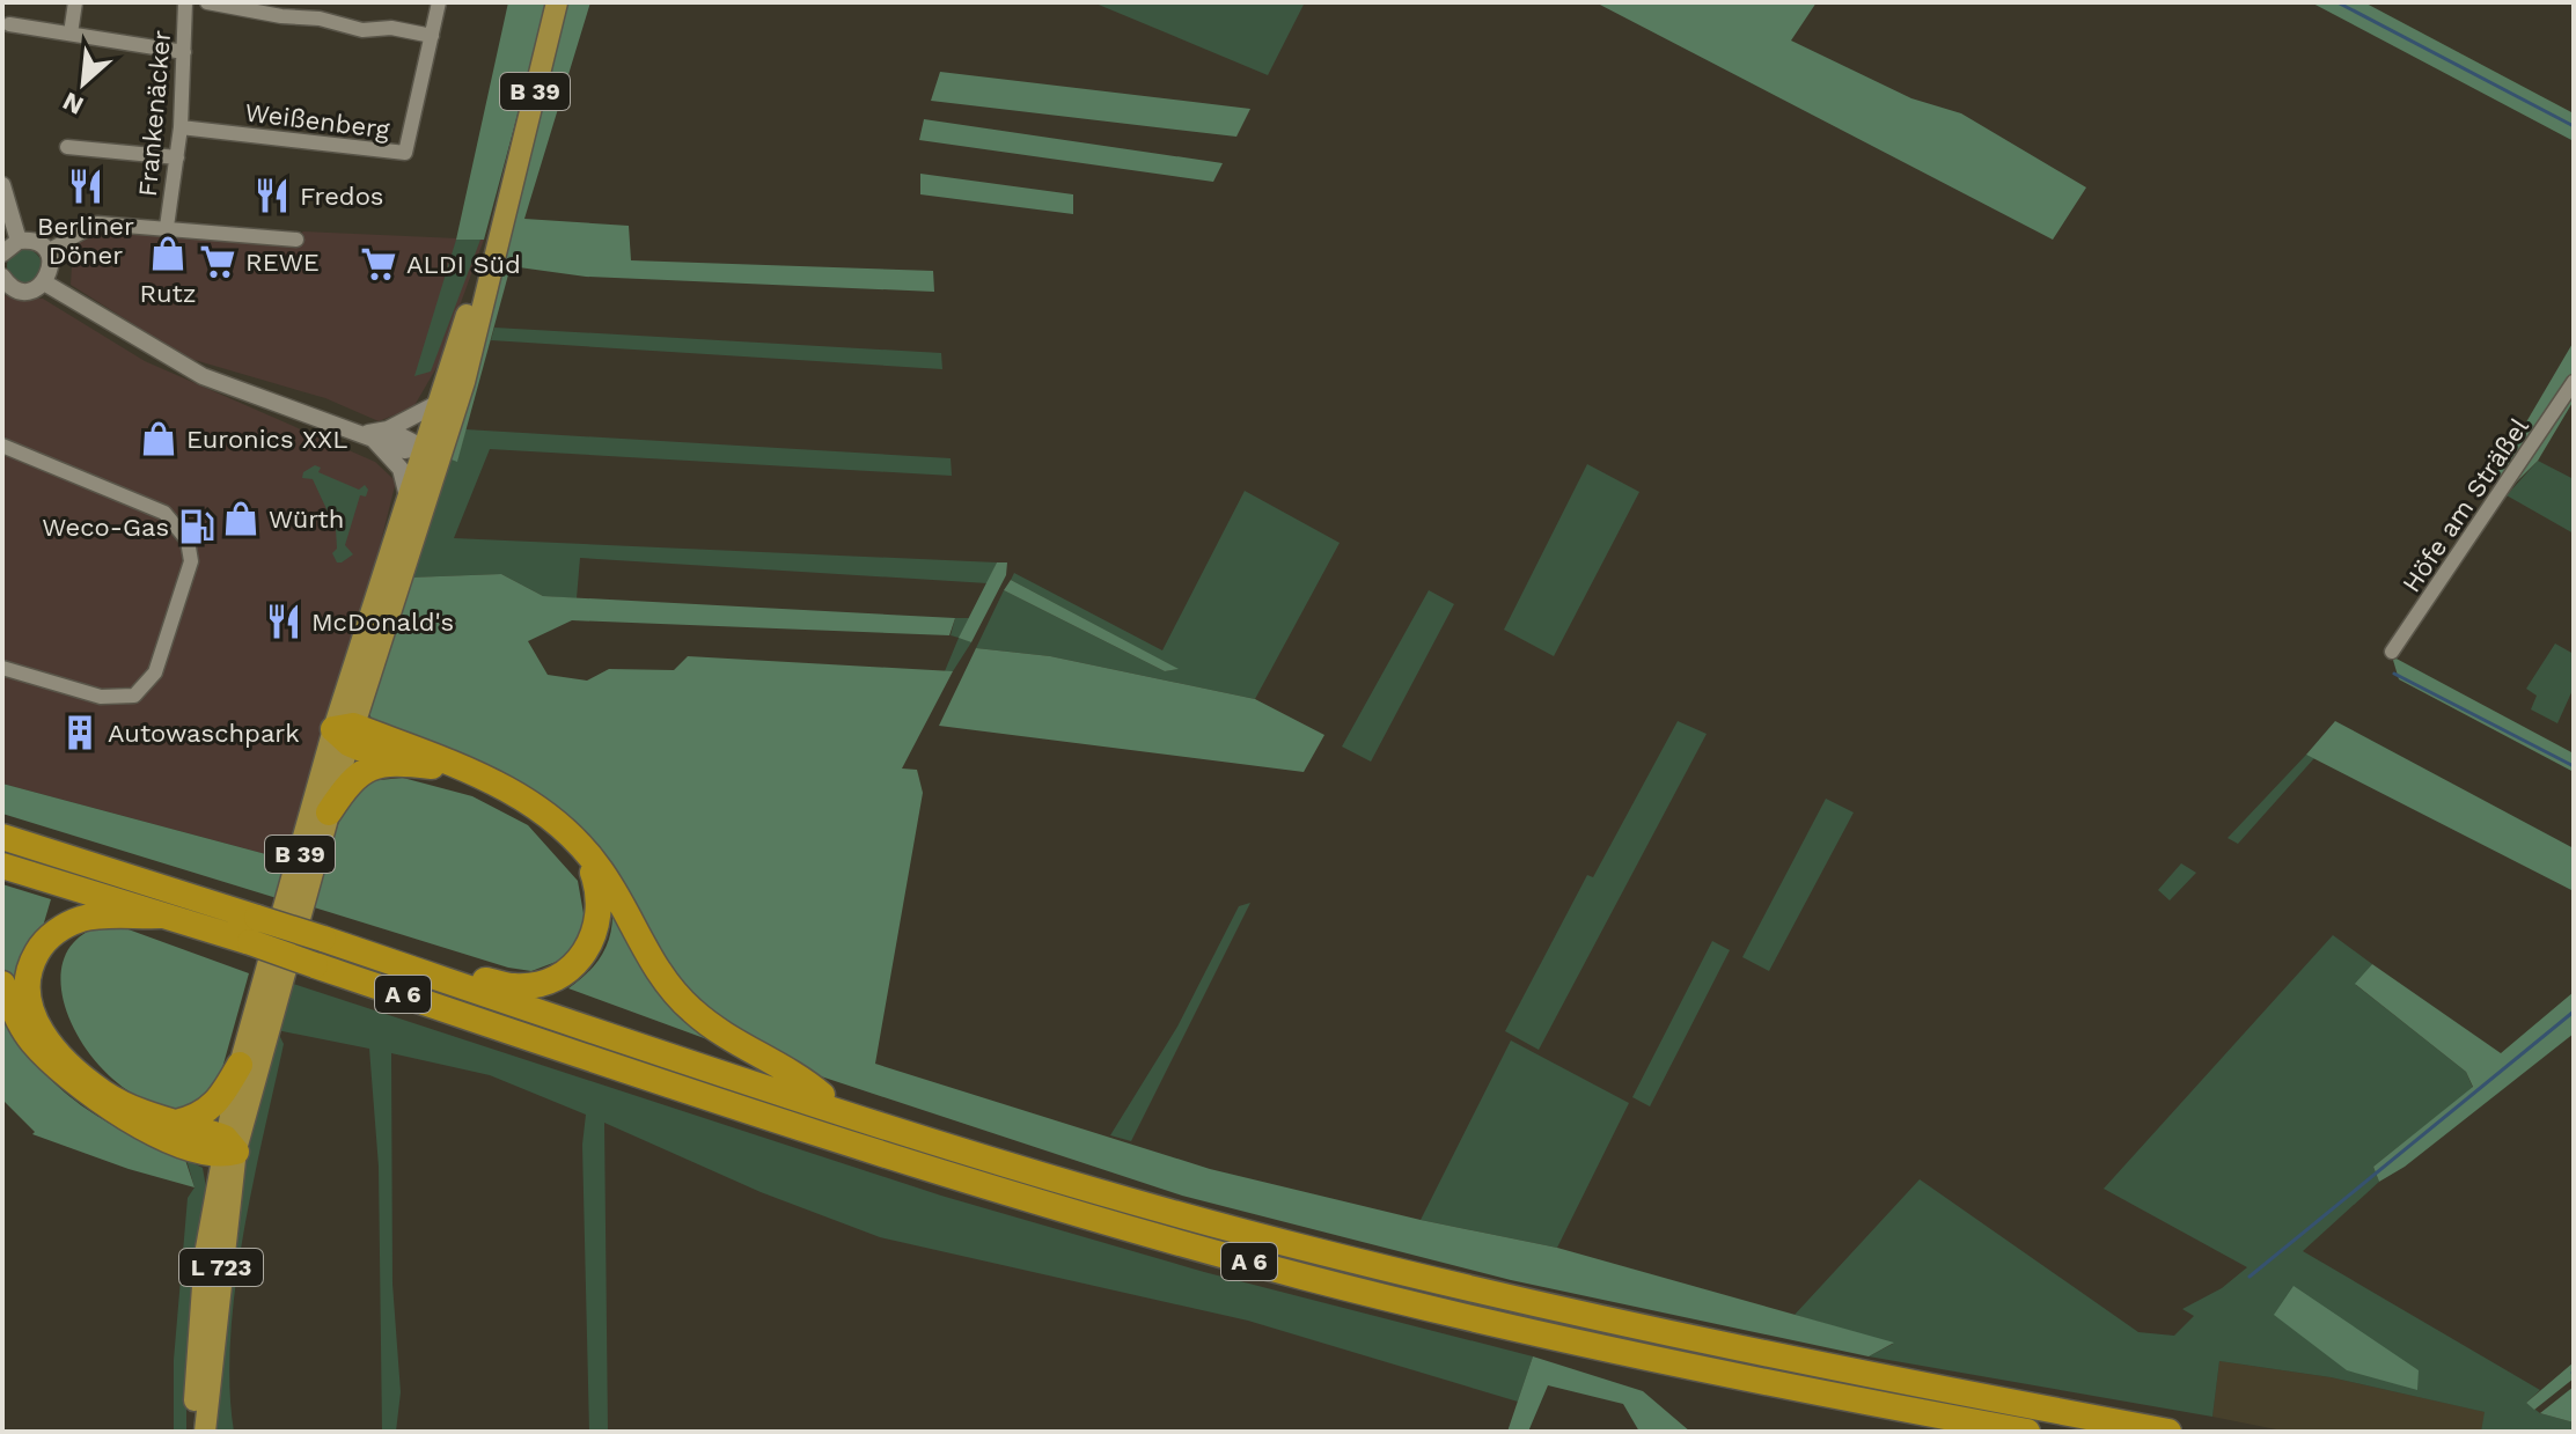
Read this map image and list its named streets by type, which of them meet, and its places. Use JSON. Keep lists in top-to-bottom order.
{
  "streets": {
    "highway": ["A 6"],
    "main road": ["B 39", "L 723"],
    "street": ["Frankenäcker", "Weißenberg", "Höfe am Sträßel"]
  },
  "crossings": [
    ["B 39", "L 723"],
    ["Frankenäcker", "Weißenberg"]
  ],
  "places": {
    "restaurant": ["Berliner Döner", "Fredos", "McDonald's"],
    "shop": ["Rutz", "Euronics XXL", "Würth"],
    "supermarket": ["REWE", "ALDI Süd"],
    "fuel station": ["Weco-Gas"],
    "building": ["Autowaschpark"]
  },
  "north": "bottom left"
}
